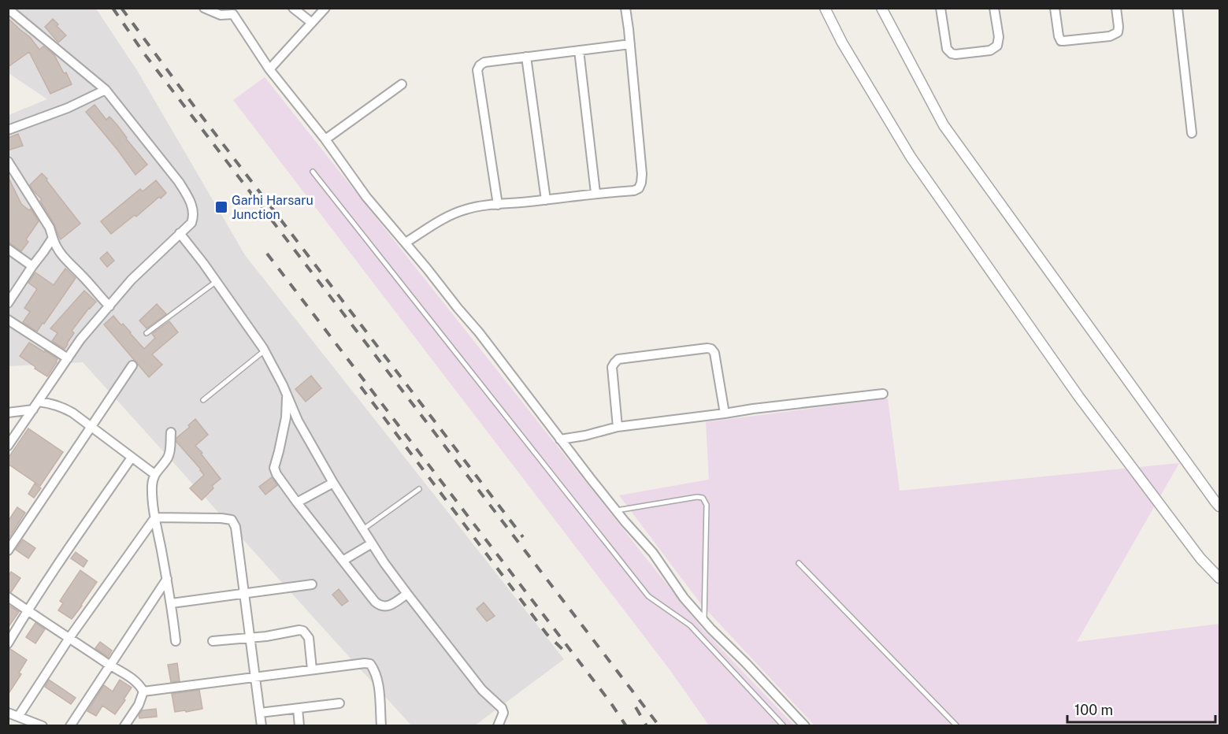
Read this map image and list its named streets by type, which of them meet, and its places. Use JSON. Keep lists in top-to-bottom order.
{
  "places": {
    "transit": ["Garhi Harsaru Junction"]
  },
  "scale_bar": "100 m"
}
